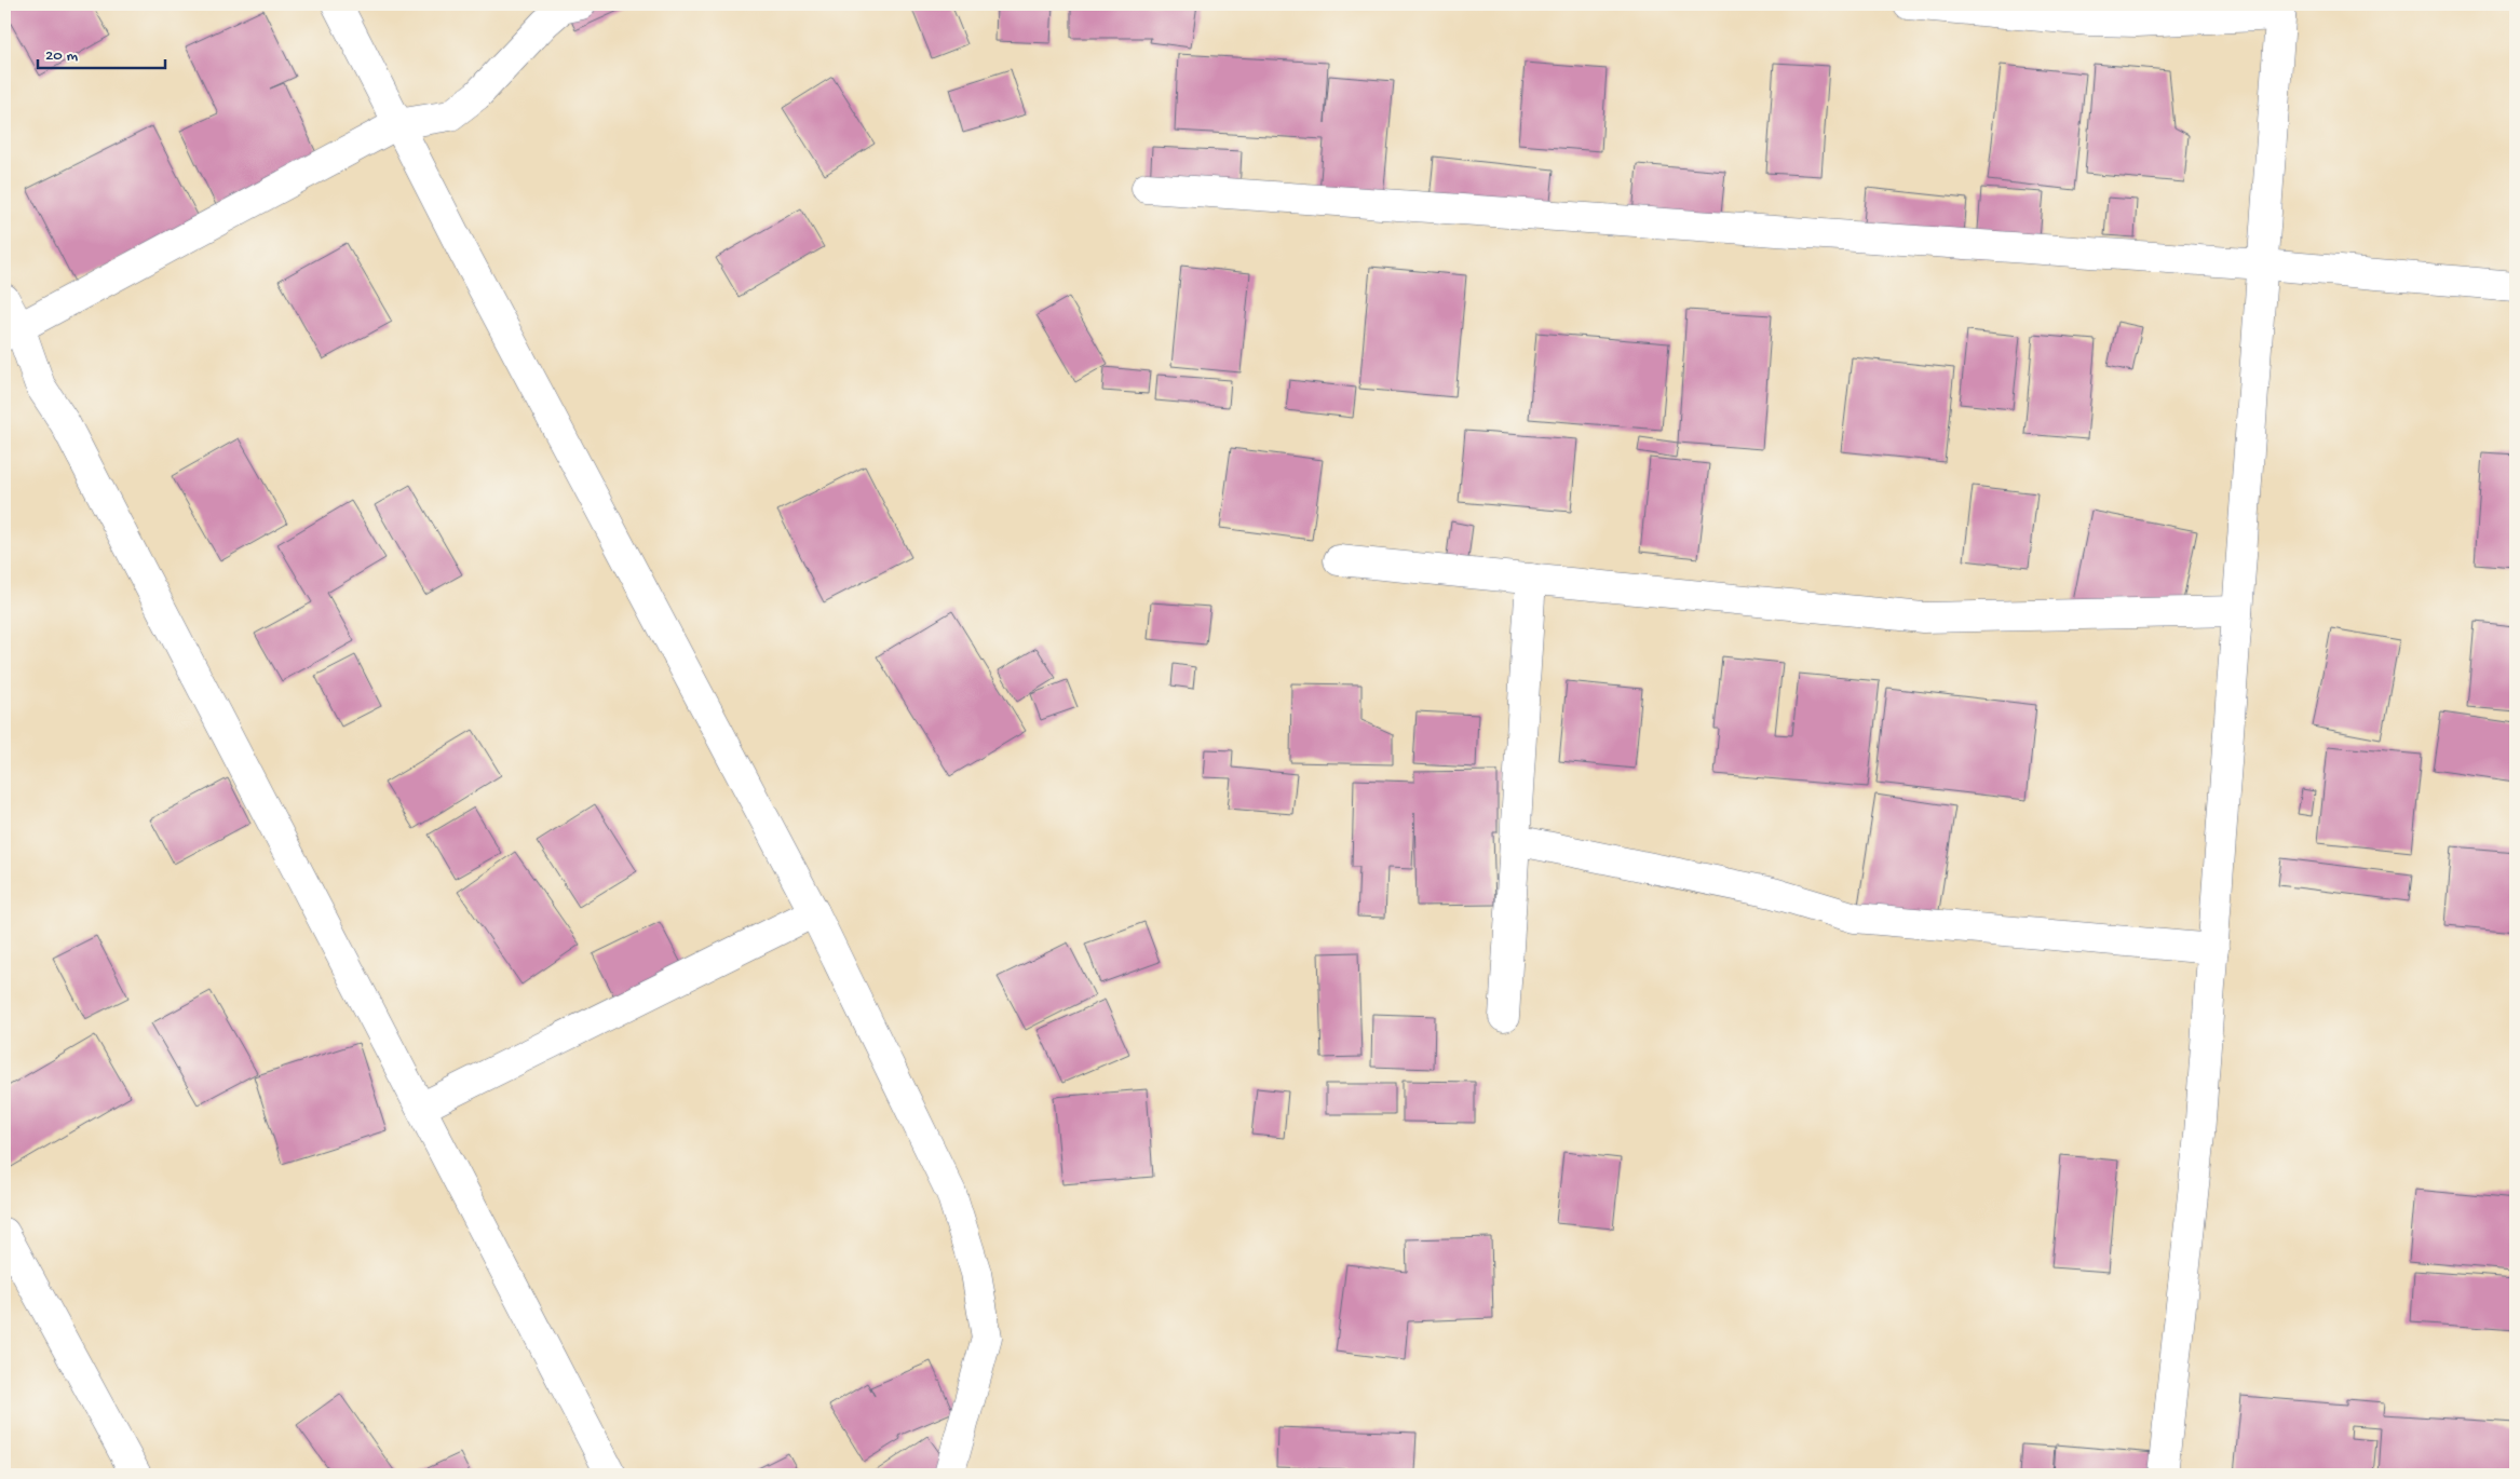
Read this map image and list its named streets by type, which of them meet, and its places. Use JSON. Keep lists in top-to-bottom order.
{
  "scale_bar": "20 m"
}
